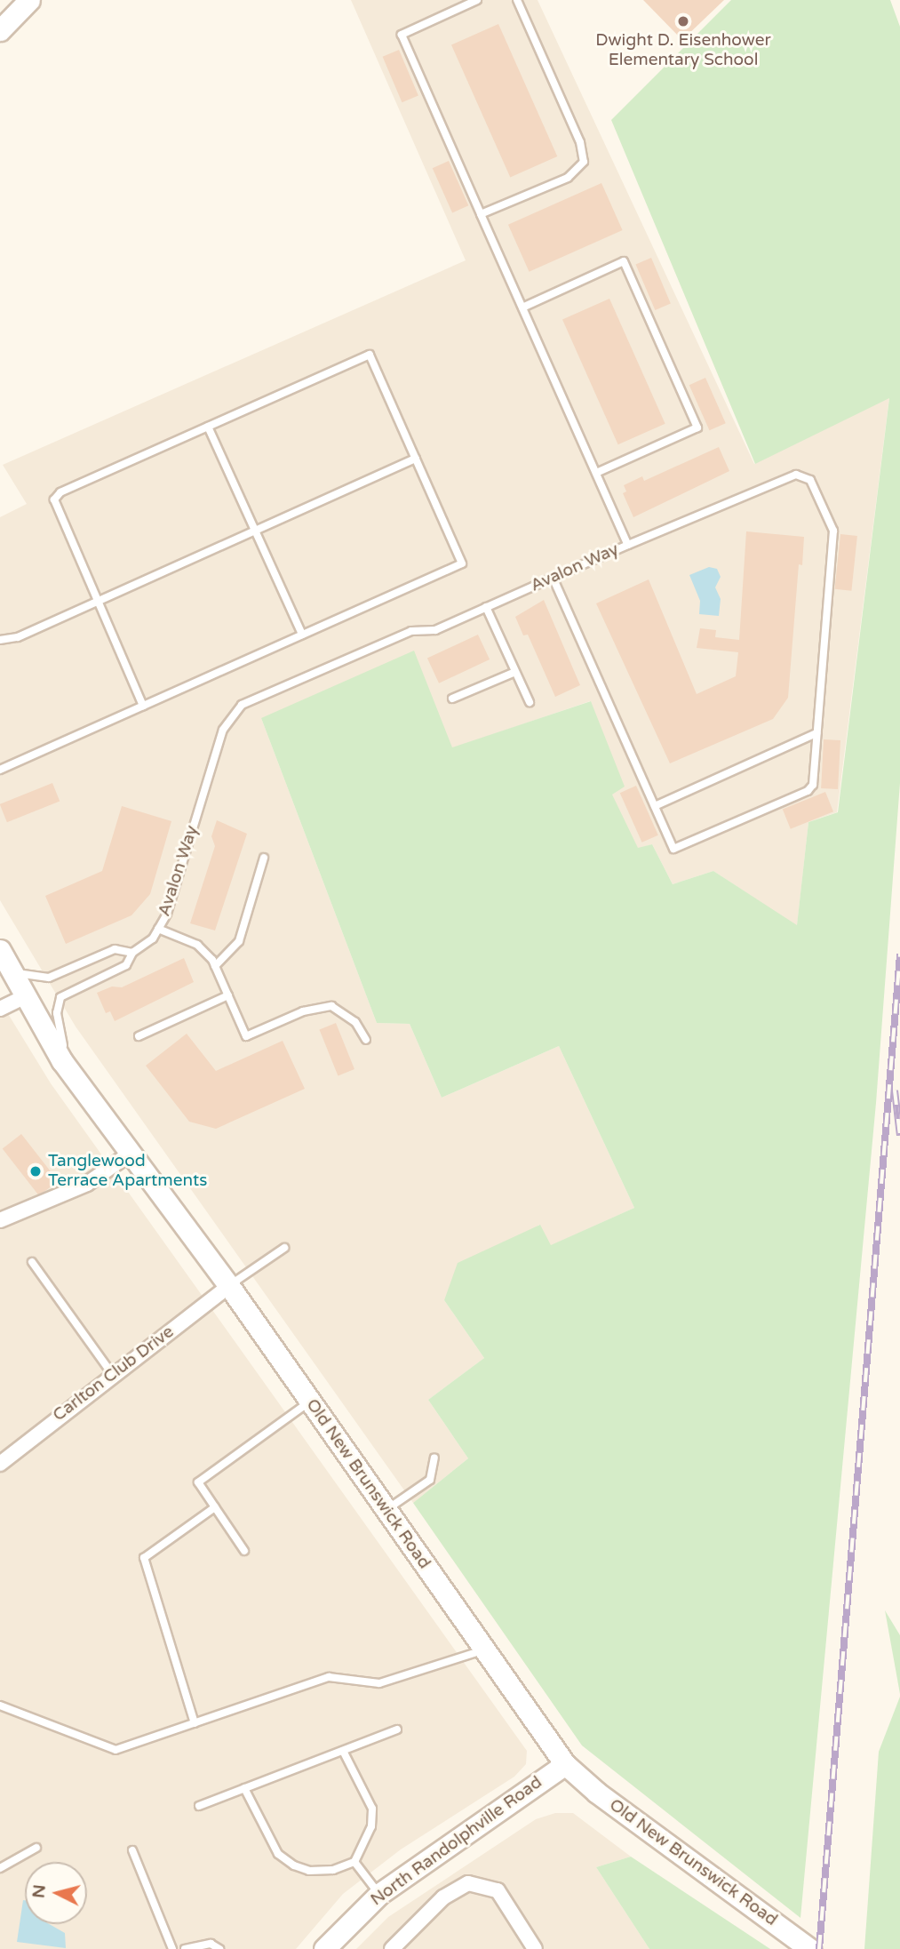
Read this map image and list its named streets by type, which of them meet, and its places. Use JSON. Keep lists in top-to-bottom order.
{
  "streets": {
    "main road": ["Old New Brunswick Road", "North Randolphville Road"],
    "street": ["Carlton Club Drive"],
    "lane": ["Avalon Way"]
  },
  "crossings": [
    ["Avalon Way", "Old New Brunswick Road"],
    ["Carlton Club Drive", "Old New Brunswick Road"],
    ["Old New Brunswick Road", "North Randolphville Road"]
  ],
  "places": ["Dwight D. Eisenhower Elementary School", "Tanglewood Terrace Apartments"],
  "north": "left"
}
